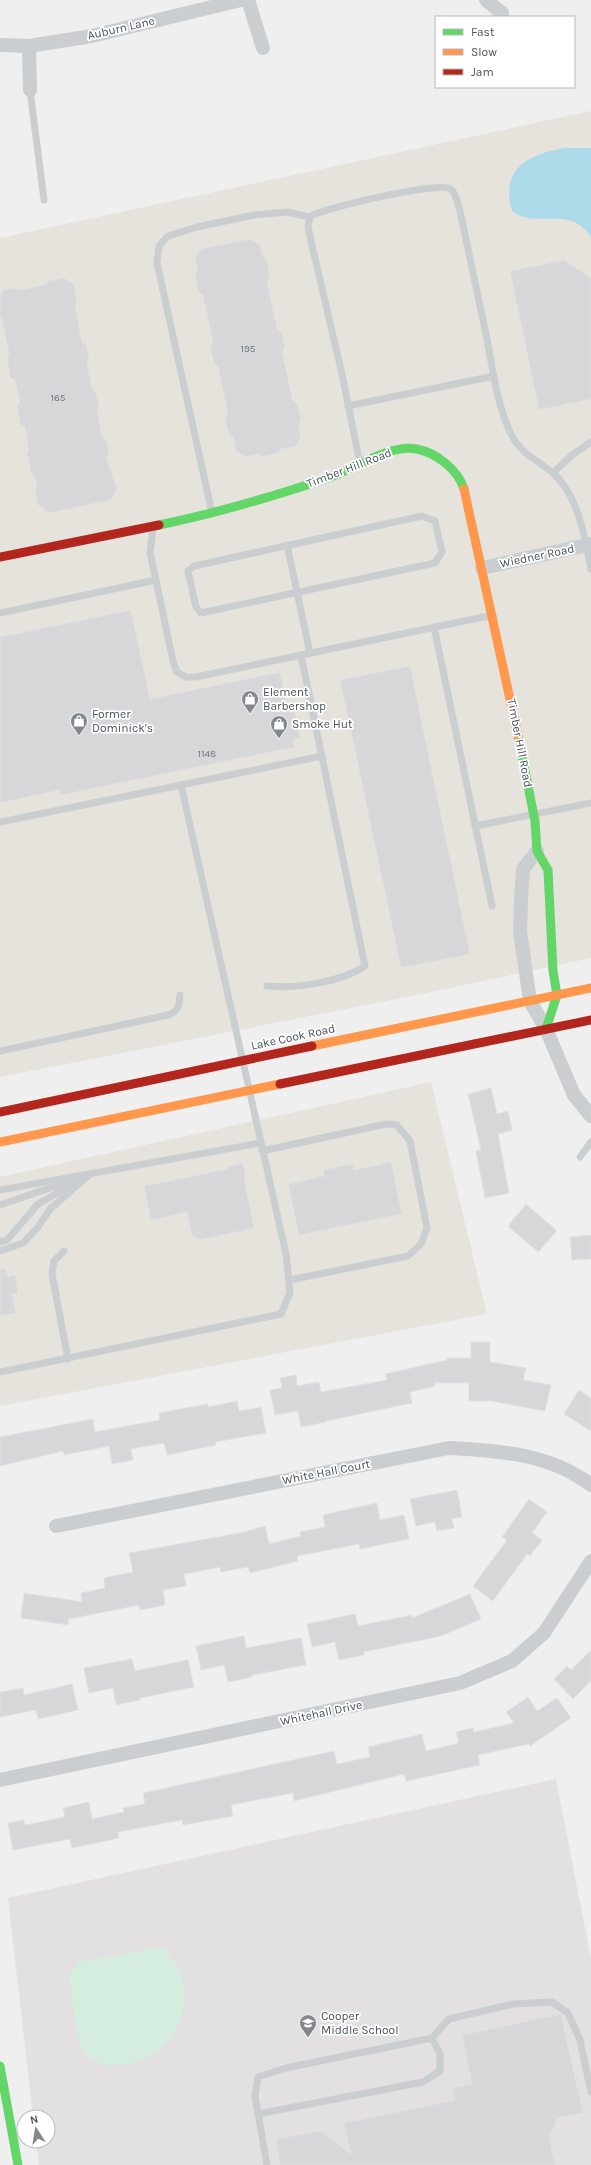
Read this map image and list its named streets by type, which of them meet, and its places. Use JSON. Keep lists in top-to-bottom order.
{
  "streets": {
    "main road": ["Timber Hill Road", "Lake Cook Road"],
    "street": [
      "Auburn Lane",
      "Wiedner Road",
      "White Hall Court",
      "Whitehall Drive"
    ]
  },
  "crossings": [
    ["Timber Hill Road", "Wiedner Road"],
    ["Timber Hill Road", "Lake Cook Road"]
  ],
  "places": {
    "shop": ["Element Barbershop", "Former Dominick's", "Smoke Hut"],
    "school or university": ["Cooper Middle School"]
  },
  "house_numbers": ["195", "165", "1148"],
  "legend": ["Fast", "Slow", "Jam"],
  "north": "top"
}
